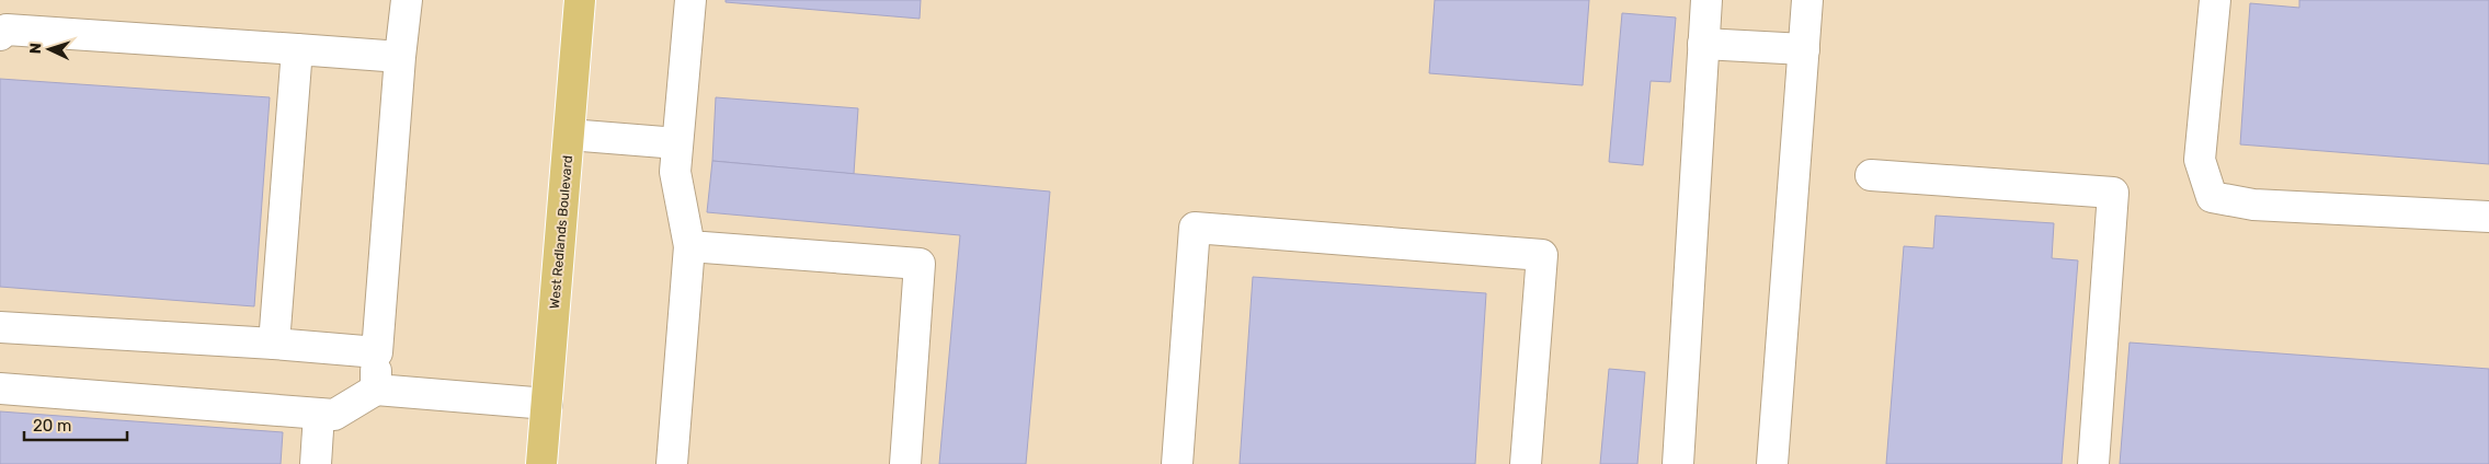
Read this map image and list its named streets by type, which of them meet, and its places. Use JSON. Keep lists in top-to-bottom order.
{
  "streets": {
    "main road": ["West Redlands Boulevard"]
  },
  "scale_bar": "20 m",
  "north": "left"
}
